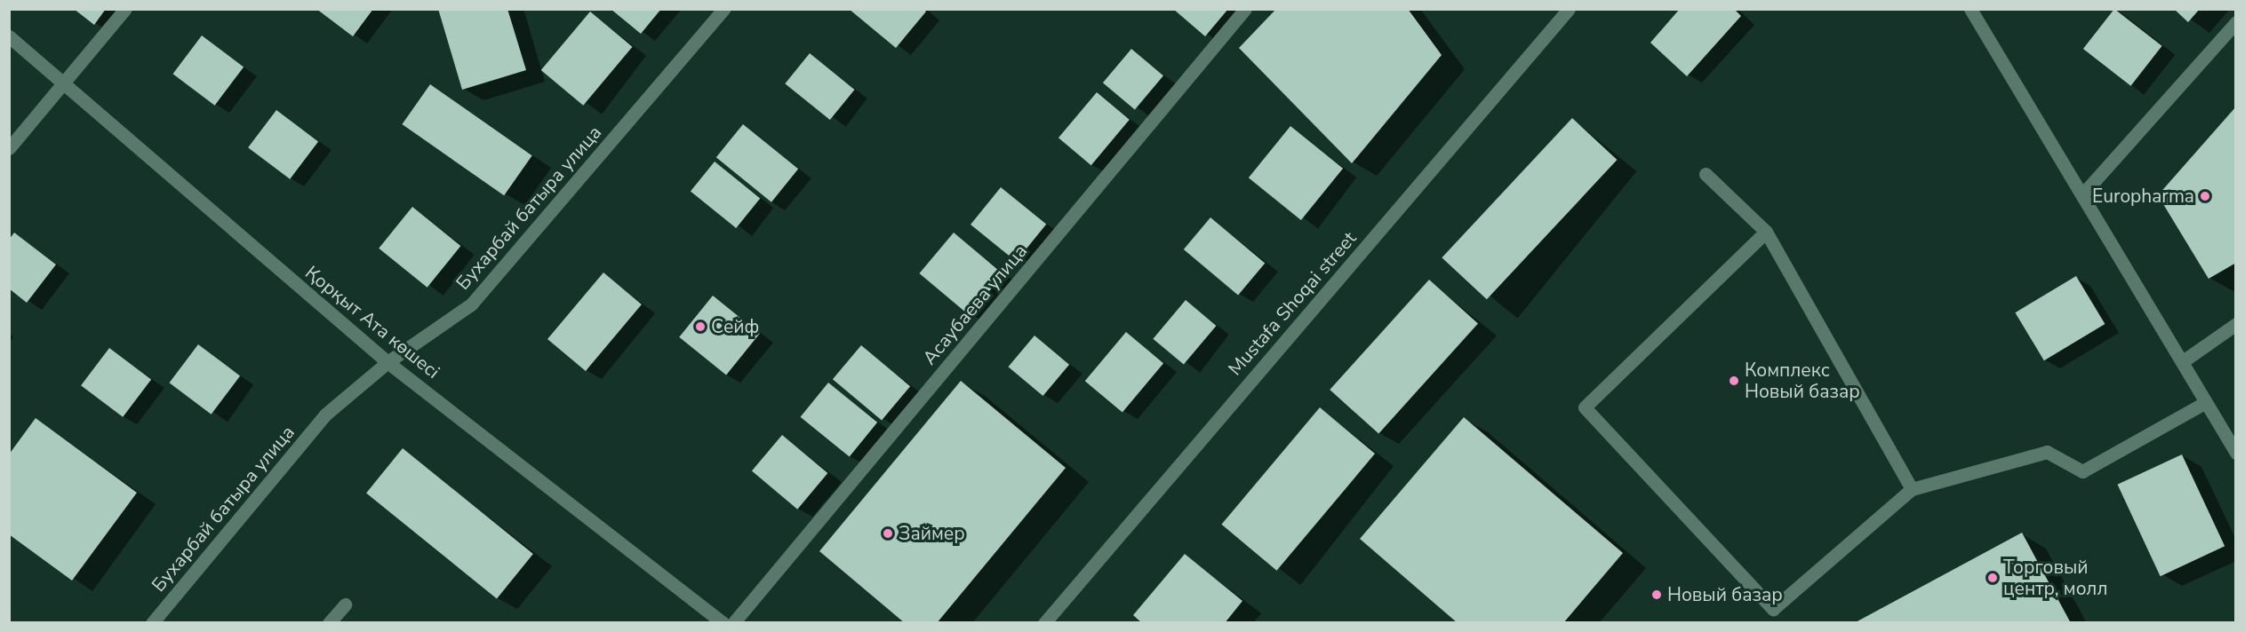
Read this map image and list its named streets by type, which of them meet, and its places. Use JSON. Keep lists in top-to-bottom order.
{
  "streets": {
    "street": [
      "Бухарбай батыра улица",
      "Mustafa Shoqai street",
      "Асаубаева улица",
      "Қорқыт Ата көшесі"
    ]
  },
  "crossings": [
    ["Бухарбай батыра улица", "Қорқыт Ата көшесі"]
  ],
  "places": [
    "Europharma",
    "Сейф",
    "Комплекс Новый базар",
    "Займер",
    "Торговый центр, молл",
    "Новый базар"
  ]
}
